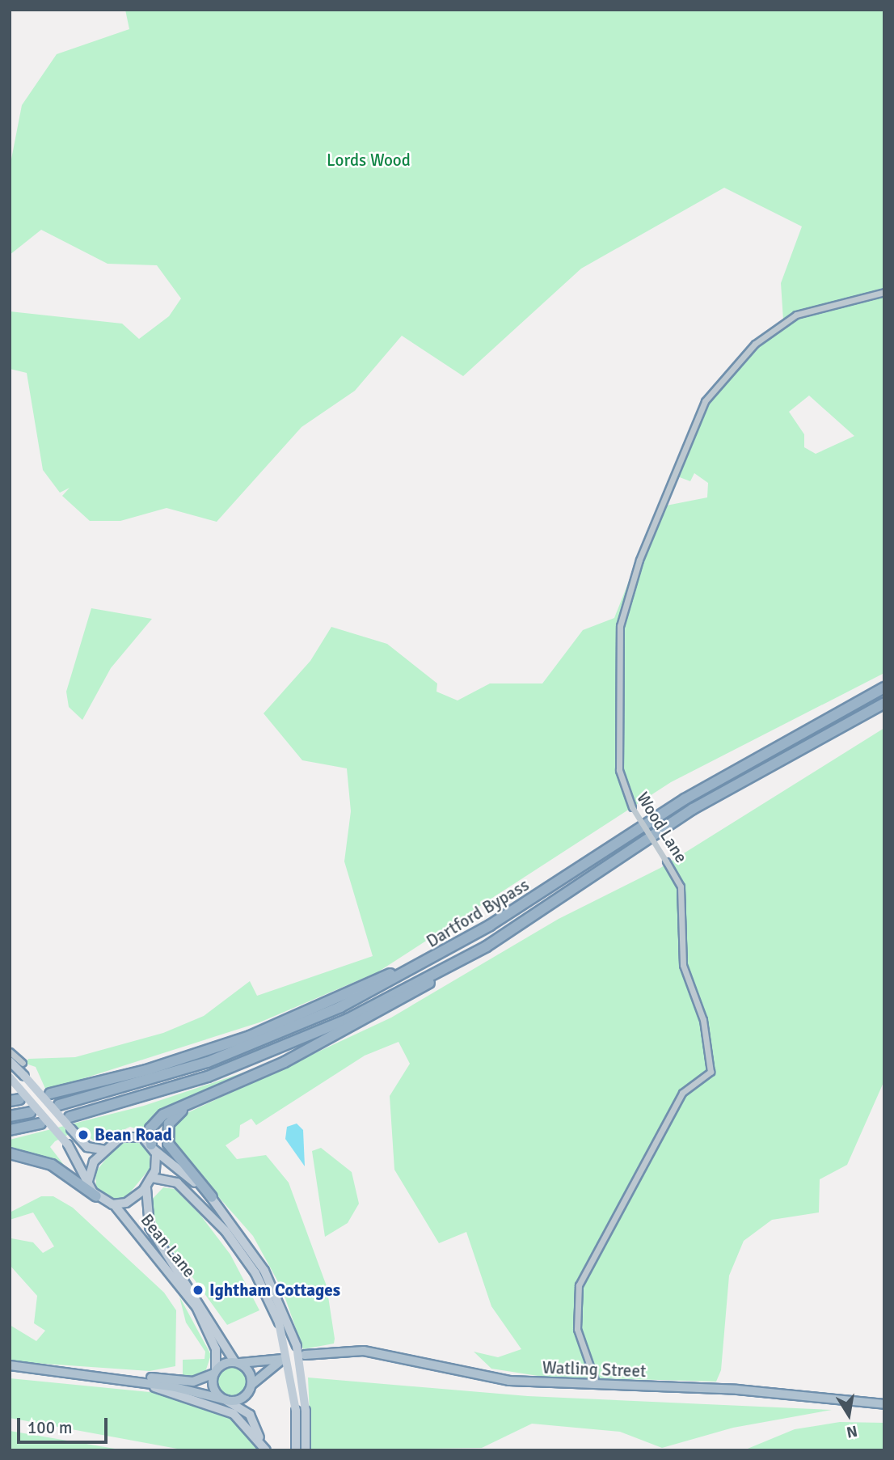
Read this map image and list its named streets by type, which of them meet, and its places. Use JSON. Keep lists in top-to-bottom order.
{
  "streets": {
    "highway": ["Dartford Bypass"],
    "main road": ["Bean Lane", "Watling Street"],
    "street": ["Wood Lane"]
  },
  "crossings": [
    ["Wood Lane", "Watling Street"]
  ],
  "parks": ["Lords Wood"],
  "places": ["Bean Road", "Ightham Cottages"],
  "scale_bar": "100 m",
  "north": "bottom"
}
